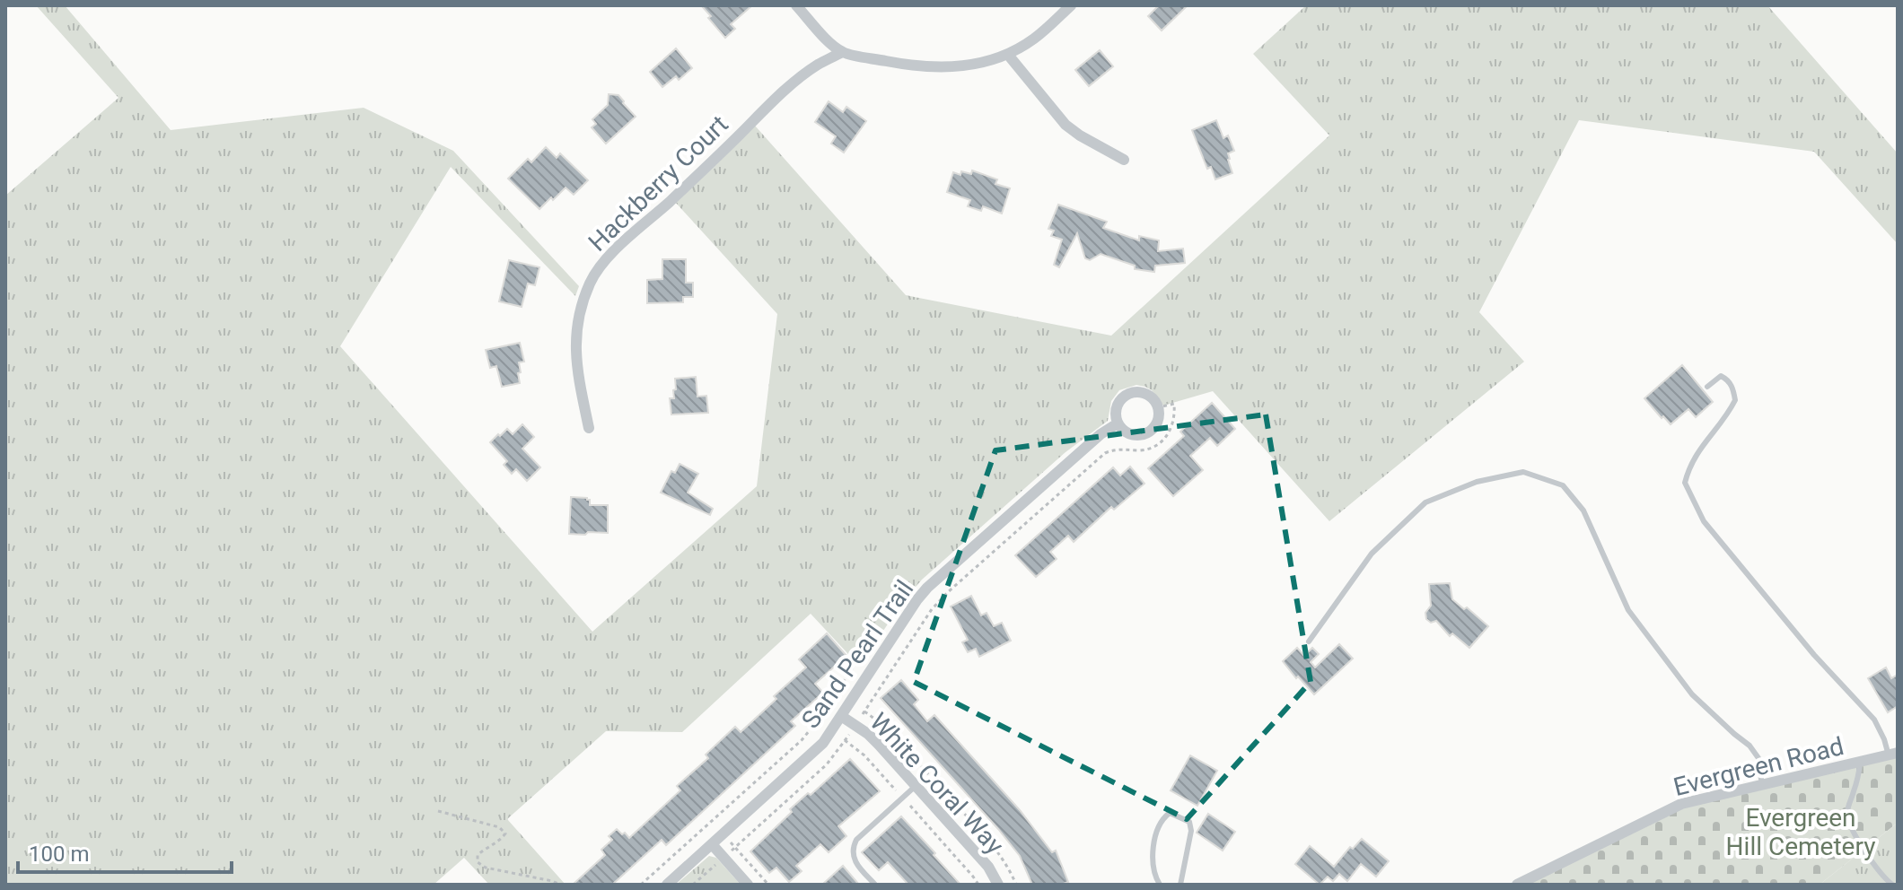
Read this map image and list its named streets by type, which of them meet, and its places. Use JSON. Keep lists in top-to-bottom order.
{
  "streets": {
    "street": [
      "Hackberry Court",
      "Sand Pearl Trail",
      "Evergreen Road",
      "White Coral Way"
    ]
  },
  "crossings": [
    ["Sand Pearl Trail", "White Coral Way"]
  ],
  "parks": ["Evergreen Hill Cemetery"],
  "scale_bar": "100 m"
}
